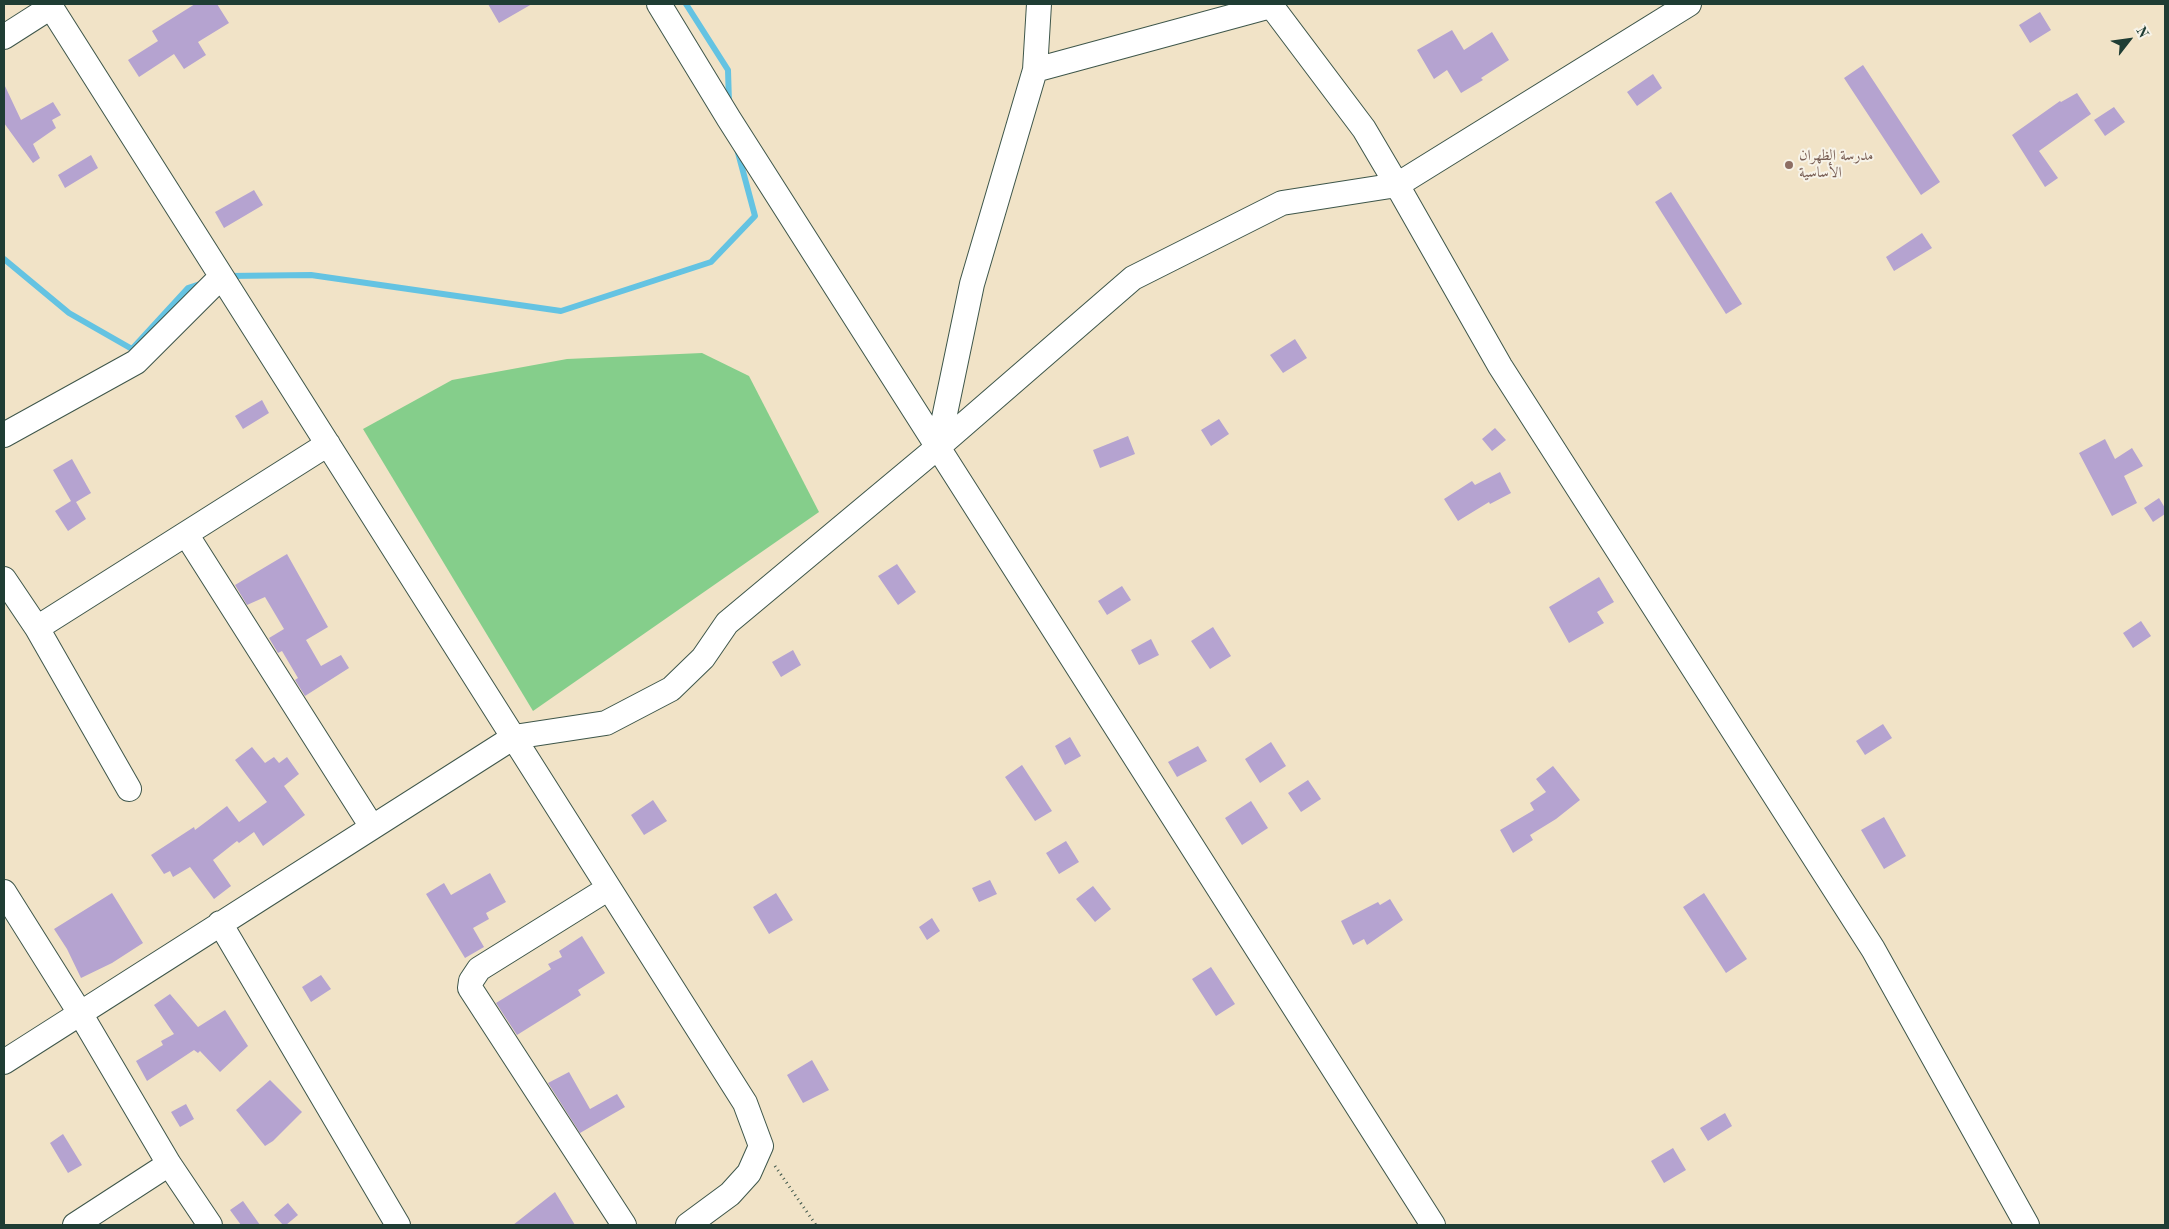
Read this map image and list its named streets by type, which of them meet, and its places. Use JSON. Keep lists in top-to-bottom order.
{
  "places": ["مدرسة الظهران الأساسية"],
  "north": "top right"
}
